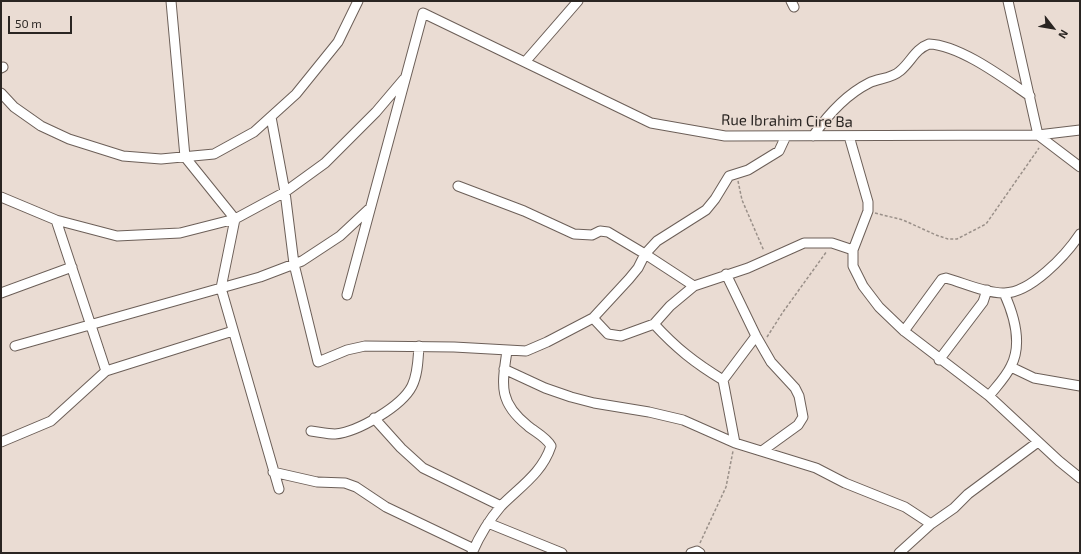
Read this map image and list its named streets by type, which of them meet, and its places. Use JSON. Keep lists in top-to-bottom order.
{
  "streets": {
    "street": ["Rue Ibrahim Cire Ba"]
  },
  "scale_bar": "50 m",
  "north": "bottom right"
}
